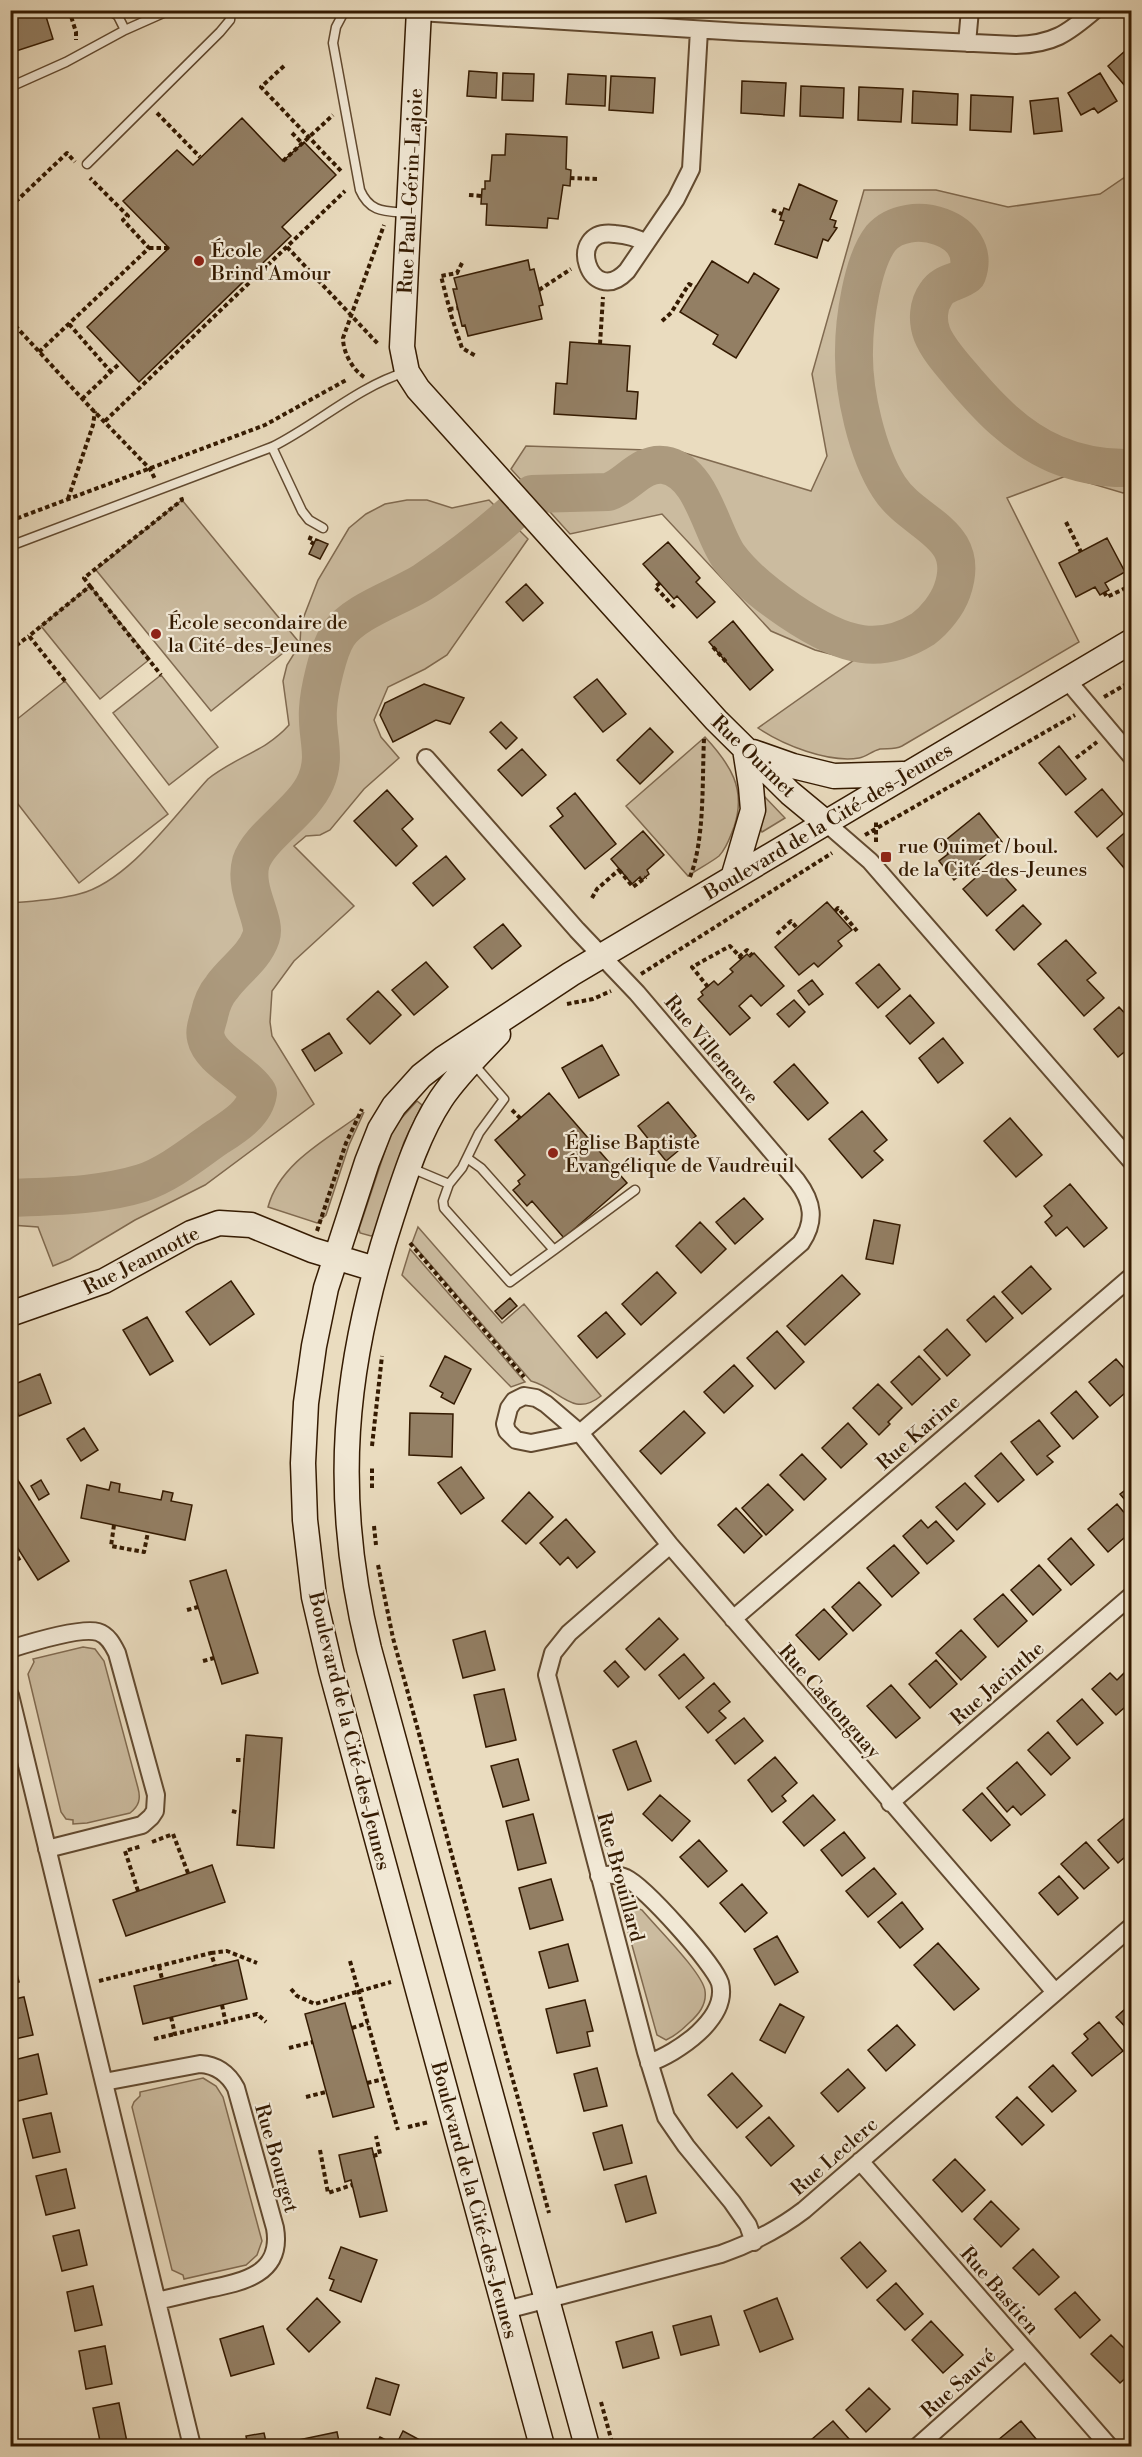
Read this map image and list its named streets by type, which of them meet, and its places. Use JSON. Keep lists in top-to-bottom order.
{
  "streets": {
    "main road": [
      "Rue Paul-Gérin-Lajoie",
      "Rue Ouimet",
      "Boulevard de la Cité-des-Jeunes",
      "Rue Jeannotte"
    ],
    "street": [
      "Rue Villeneuve",
      "Rue Karine",
      "Rue Jacinthe",
      "Rue Castonguay",
      "Rue Brouillard",
      "Rue Leclerc",
      "Rue Bourget",
      "Rue Bastien",
      "Rue Sauvé"
    ]
  },
  "crossings": [
    ["Rue Paul-Gérin-Lajoie", "Rue Ouimet"],
    ["Rue Ouimet", "Boulevard de la Cité-des-Jeunes"],
    ["Boulevard de la Cité-des-Jeunes", "Rue Villeneuve"],
    ["Boulevard de la Cité-des-Jeunes", "Rue Jeannotte"],
    ["Boulevard de la Cité-des-Jeunes", "Rue Leclerc"],
    ["Rue Villeneuve", "Rue Castonguay"],
    ["Rue Karine", "Rue Castonguay"],
    ["Rue Jacinthe", "Rue Castonguay"],
    ["Rue Castonguay", "Rue Brouillard"],
    ["Rue Castonguay", "Rue Leclerc"],
    ["Rue Brouillard", "Rue Leclerc"],
    ["Rue Leclerc", "Rue Bastien"],
    ["Rue Bastien", "Rue Sauvé"]
  ],
  "places": {
    "other": ["École Brind'Amour", "École secondaire de la Cité-des-Jeunes", "Église Baptiste Évangélique de Vaudreuil"],
    "transit": ["rue Ouimet / boul. de la Cité-des-Jeunes"]
  }
}
